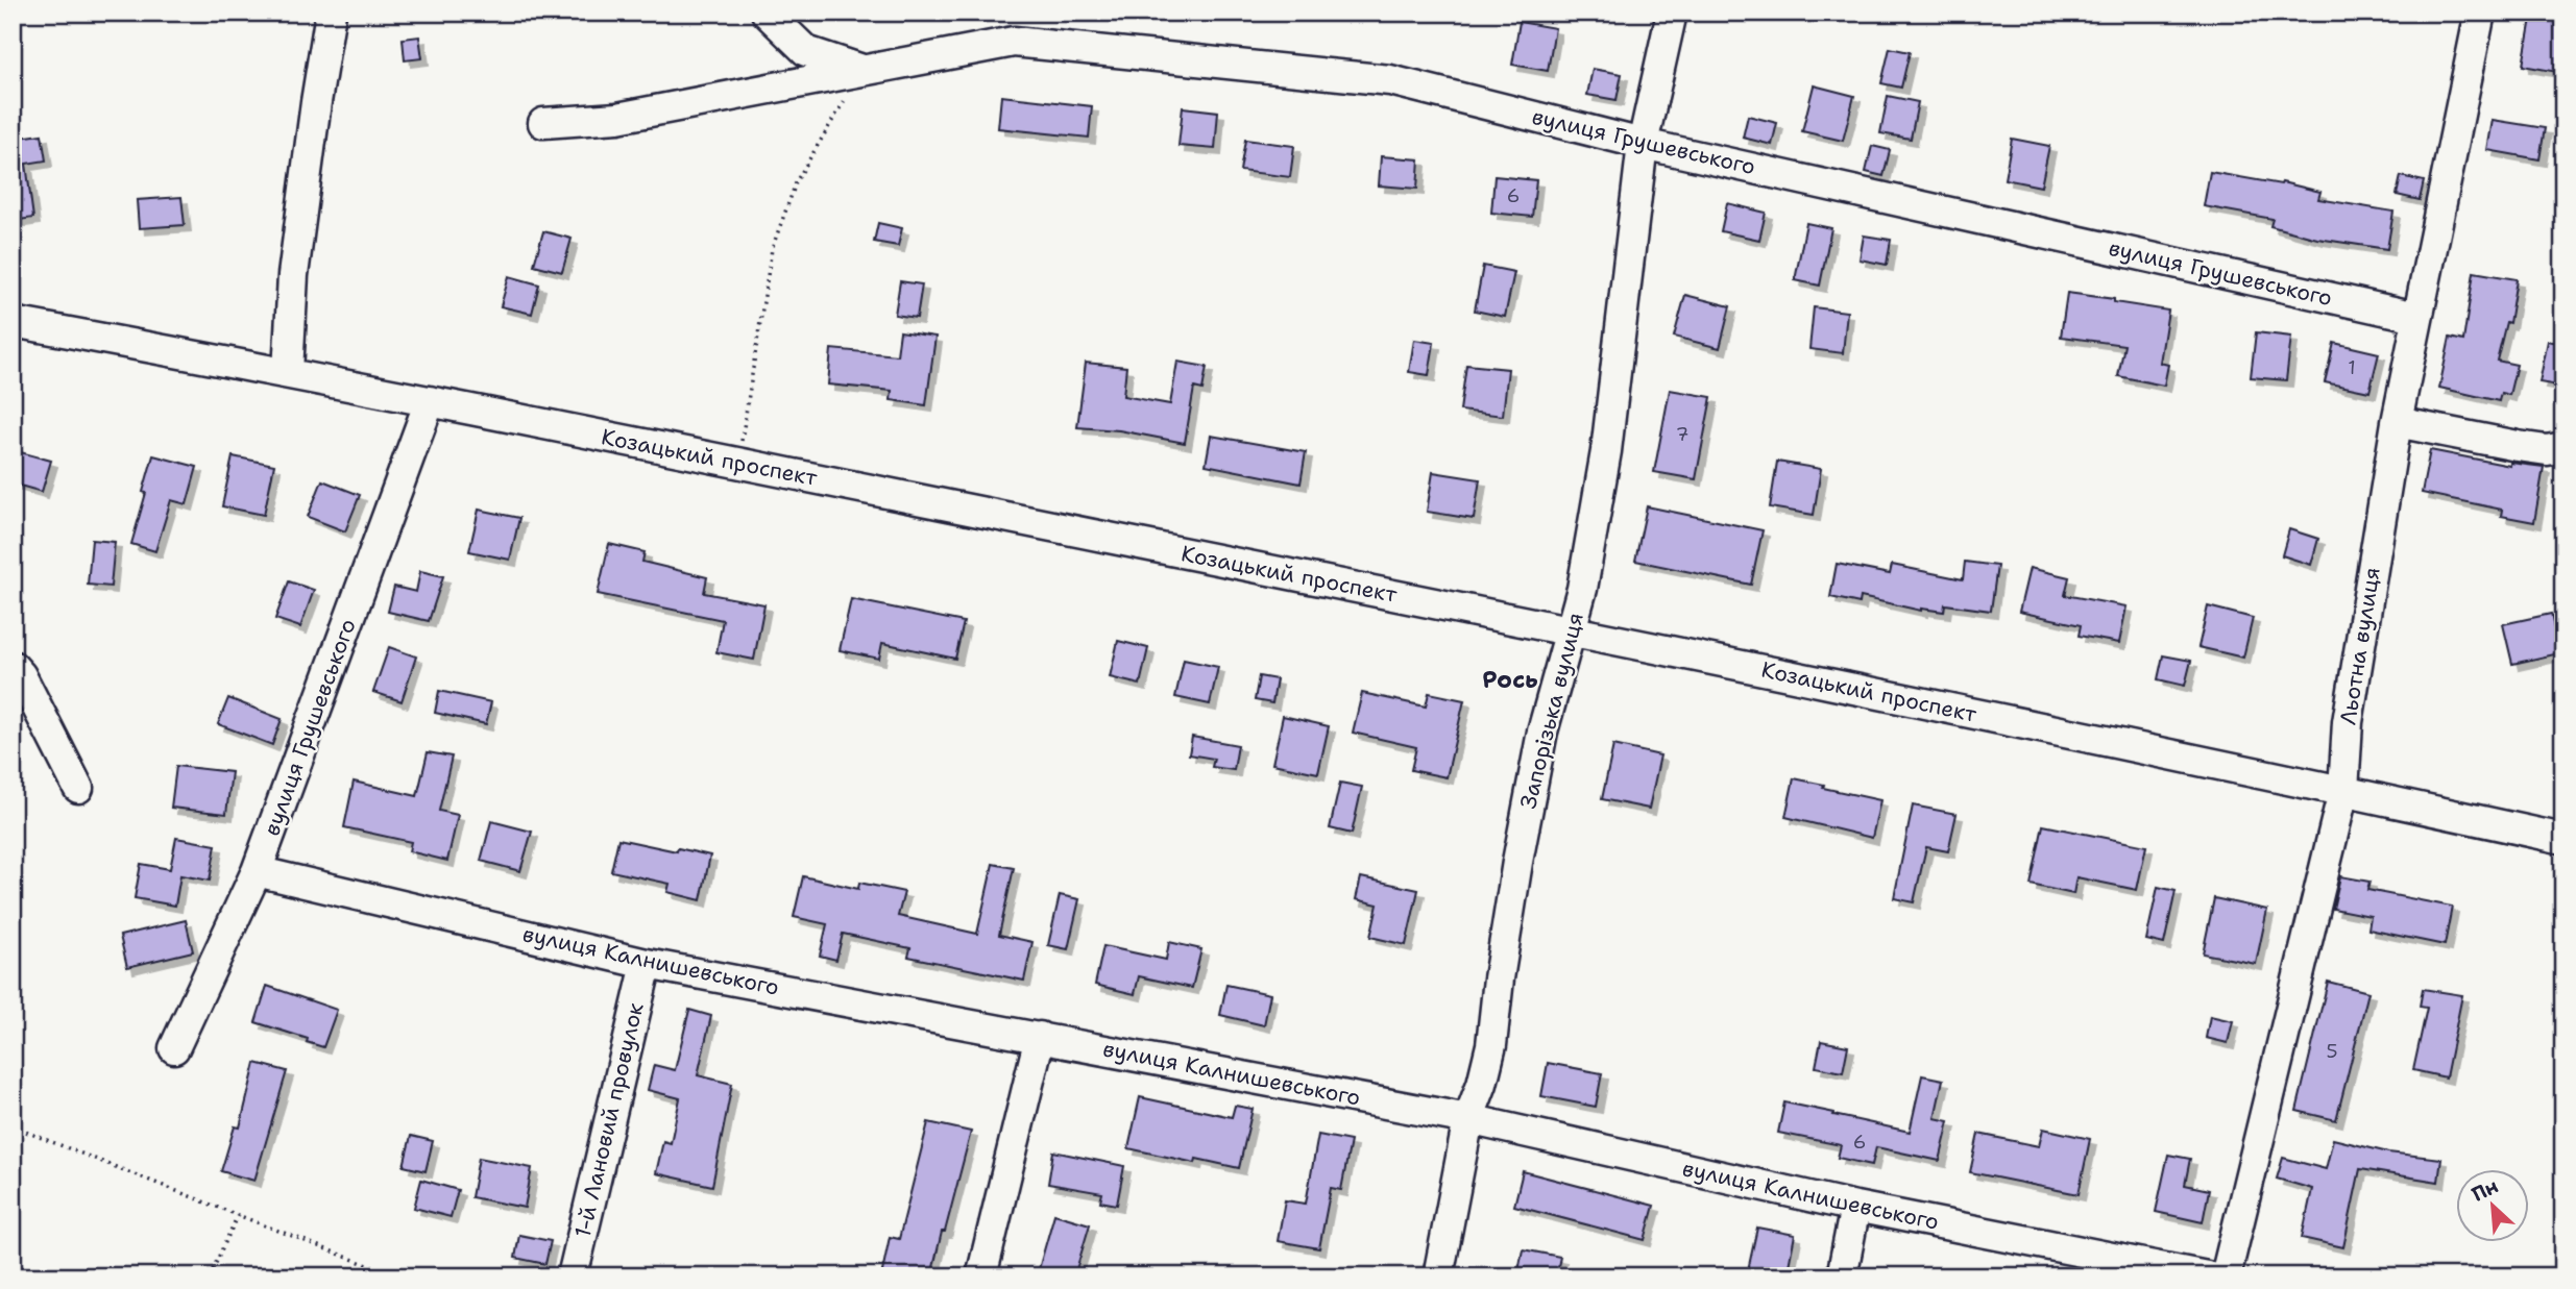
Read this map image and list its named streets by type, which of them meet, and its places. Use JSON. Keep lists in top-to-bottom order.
{
  "streets": {
    "street": [
      "вулиця Грушевського",
      "Козацький проспект",
      "Льотна вулиця",
      "Запорізька вулиця",
      "вулиця Калнишевського",
      "1-й Лановий провулок"
    ]
  },
  "crossings": [
    ["вулиця Грушевського", "Козацький проспект"],
    ["вулиця Грушевського", "Льотна вулиця"],
    ["вулиця Грушевського", "Запорізька вулиця"],
    ["вулиця Грушевського", "вулиця Калнишевського"],
    ["Козацький проспект", "Льотна вулиця"],
    ["Козацький проспект", "Запорізька вулиця"],
    ["Запорізька вулиця", "вулиця Калнишевського"],
    ["вулиця Калнишевського", "1-й Лановий провулок"]
  ],
  "districts": ["Рось"],
  "house_numbers": [
    "6",
    "1",
    "7",
    "5",
    "6"
  ],
  "north": "top left"
}
